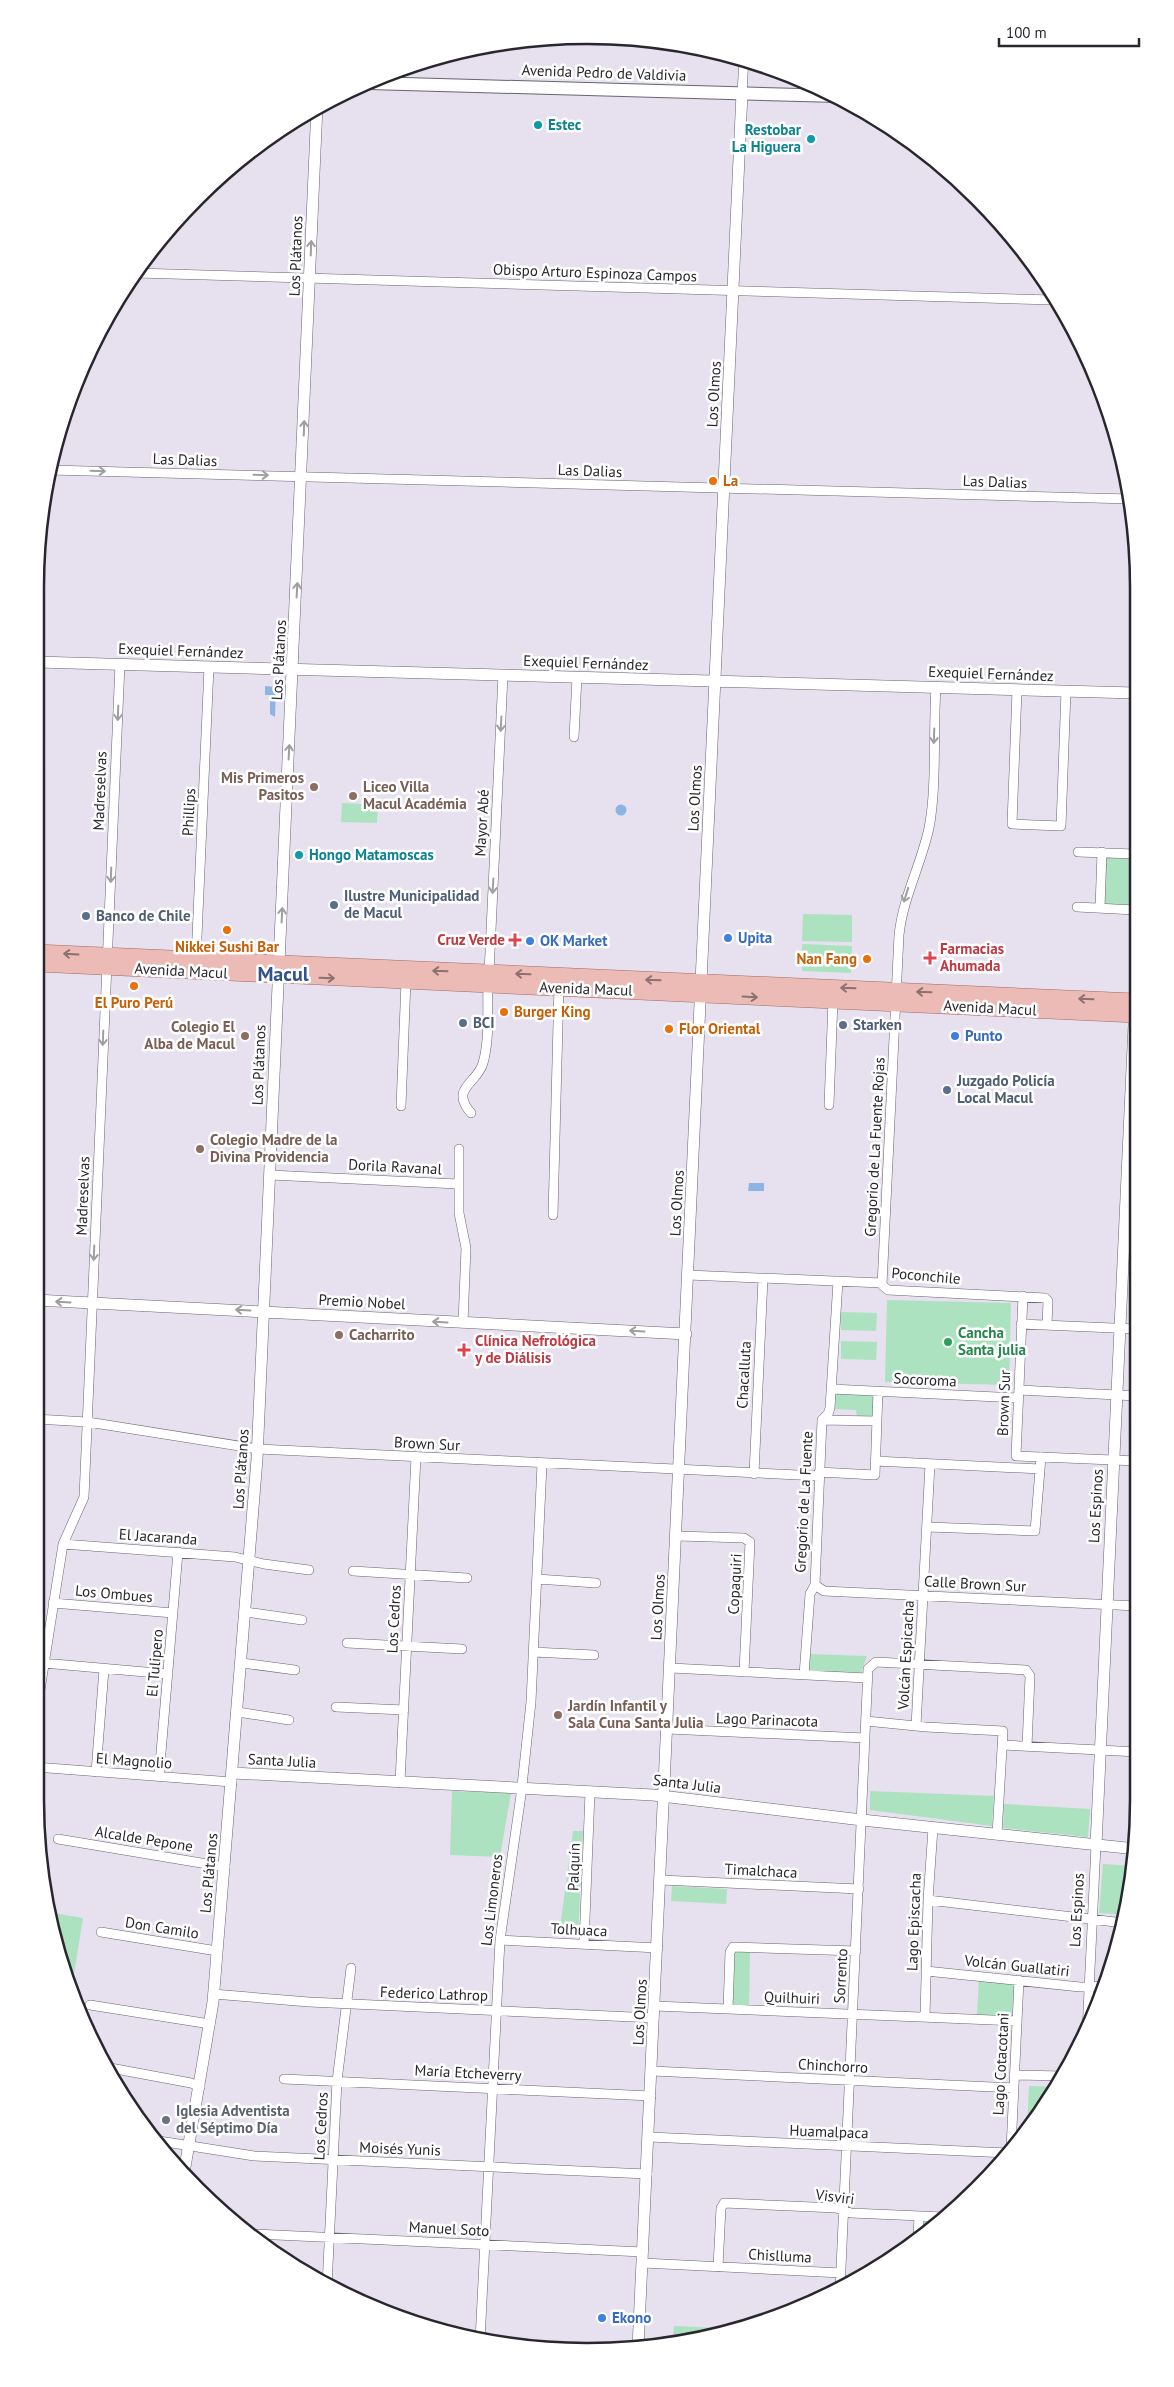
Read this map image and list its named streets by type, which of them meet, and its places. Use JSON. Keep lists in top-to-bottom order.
{
  "streets": {
    "main road": ["Avenida Pedro de Valdivia", "Avenida Macul"],
    "street": [
      "Los Plátanos",
      "Obispo Arturo Espinoza Campos",
      "Los Olmos",
      "Las Dalias",
      "Exequiel Fernández",
      "Madreselvas",
      "Phillips",
      "Mayor Abé",
      "Gregorio de La Fuente Rojas",
      "Dorila Ravanal",
      "Poconchile",
      "Premio Nobel",
      "Chacalluta",
      "Socoroma",
      "Brown Sur",
      "Gregorio de La Fuente",
      "Los Espinos",
      "El Jacaranda",
      "Copaquiri",
      "Calle Brown Sur",
      "Los Ombues",
      "Los Cedros",
      "Volcán Espicacha",
      "El Tulipero",
      "Lago Parinacota",
      "El Magnolio",
      "Santa Julia",
      "Alcalde Pepone",
      "Palquín",
      "Timalchaca",
      "Los Limoneros",
      "Lago Episcacha",
      "Don Camilo",
      "Tolhuaca",
      "Volcán Guallatiri",
      "Sorrento",
      "Federico Lathrop",
      "Quilhuiri",
      "Lago Cotacotani",
      "Chinchorro",
      "María Etcheverry",
      "Huamalpaca",
      "Moisés Yunis",
      "Visviri",
      "Manuel Soto",
      "Chislluma"
    ]
  },
  "crossings": [
    ["Avenida Pedro de Valdivia", "Los Olmos"],
    ["Los Plátanos", "Obispo Arturo Espinoza Campos"],
    ["Los Plátanos", "Las Dalias"],
    ["Los Plátanos", "Exequiel Fernández"],
    ["Los Plátanos", "Avenida Macul"],
    ["Los Plátanos", "Dorila Ravanal"],
    ["Los Plátanos", "Premio Nobel"],
    ["Los Plátanos", "Brown Sur"],
    ["Los Plátanos", "El Jacaranda"],
    ["Los Plátanos", "El Magnolio"],
    ["Los Plátanos", "Santa Julia"],
    ["Los Plátanos", "Alcalde Pepone"],
    ["Los Plátanos", "Don Camilo"],
    ["Los Plátanos", "Federico Lathrop"],
    ["Los Plátanos", "Moisés Yunis"],
    ["Obispo Arturo Espinoza Campos", "Los Olmos"],
    ["Los Olmos", "Las Dalias"],
    ["Los Olmos", "Exequiel Fernández"],
    ["Los Olmos", "Avenida Macul"],
    ["Los Olmos", "Poconchile"],
    ["Los Olmos", "Premio Nobel"],
    ["Los Olmos", "Brown Sur"],
    ["Los Olmos", "Copaquiri"],
    ["Los Olmos", "Lago Parinacota"],
    ["Los Olmos", "Santa Julia"],
    ["Los Olmos", "Timalchaca"],
    ["Los Olmos", "Tolhuaca"],
    ["Los Olmos", "Federico Lathrop"],
    ["Los Olmos", "Quilhuiri"],
    ["Los Olmos", "Chinchorro"],
    ["Los Olmos", "María Etcheverry"],
    ["Los Olmos", "Huamalpaca"],
    ["Los Olmos", "Moisés Yunis"],
    ["Los Olmos", "Manuel Soto"],
    ["Los Olmos", "Chislluma"],
    ["Exequiel Fernández", "Madreselvas"],
    ["Exequiel Fernández", "Phillips"],
    ["Exequiel Fernández", "Mayor Abé"],
    ["Exequiel Fernández", "Gregorio de La Fuente Rojas"],
    ["Madreselvas", "Avenida Macul"],
    ["Madreselvas", "Premio Nobel"],
    ["Madreselvas", "Brown Sur"],
    ["Madreselvas", "El Jacaranda"],
    ["Madreselvas", "Los Ombues"],
    ["Phillips", "Avenida Macul"],
    ["Mayor Abé", "Avenida Macul"],
    ["Avenida Macul", "Gregorio de La Fuente Rojas"],
    ["Gregorio de La Fuente Rojas", "Poconchile"],
    ["Poconchile", "Chacalluta"],
    ["Poconchile", "Brown Sur"],
    ["Poconchile", "Gregorio de La Fuente"],
    ["Chacalluta", "Brown Sur"],
    ["Socoroma", "Brown Sur"],
    ["Socoroma", "Gregorio de La Fuente"],
    ["Socoroma", "Los Espinos"],
    ["Brown Sur", "Gregorio de La Fuente"],
    ["Brown Sur", "Los Espinos"],
    ["Brown Sur", "Los Cedros"],
    ["Brown Sur", "Los Limoneros"],
    ["Gregorio de La Fuente", "Calle Brown Sur"],
    ["Los Espinos", "Calle Brown Sur"],
    ["Los Espinos", "Santa Julia"],
    ["Los Espinos", "Volcán Guallatiri"],
    ["El Jacaranda", "El Tulipero"],
    ["Calle Brown Sur", "Volcán Espicacha"],
    ["Los Ombues", "El Tulipero"],
    ["Los Cedros", "Santa Julia"],
    ["Los Cedros", "Federico Lathrop"],
    ["Los Cedros", "María Etcheverry"],
    ["Los Cedros", "Moisés Yunis"],
    ["Los Cedros", "Manuel Soto"],
    ["Volcán Espicacha", "Sorrento"],
    ["El Tulipero", "El Magnolio"],
    ["Lago Parinacota", "Sorrento"],
    ["El Magnolio", "Santa Julia"],
    ["Santa Julia", "Palquín"],
    ["Santa Julia", "Los Limoneros"],
    ["Santa Julia", "Lago Episcacha"],
    ["Santa Julia", "Sorrento"],
    ["Palquín", "Tolhuaca"],
    ["Timalchaca", "Sorrento"],
    ["Los Limoneros", "Tolhuaca"],
    ["Los Limoneros", "Federico Lathrop"],
    ["Los Limoneros", "María Etcheverry"],
    ["Los Limoneros", "Moisés Yunis"],
    ["Los Limoneros", "Manuel Soto"],
    ["Lago Episcacha", "Volcán Guallatiri"],
    ["Lago Episcacha", "Quilhuiri"],
    ["Volcán Guallatiri", "Lago Cotacotani"],
    ["Sorrento", "Quilhuiri"],
    ["Sorrento", "Chinchorro"],
    ["Sorrento", "Huamalpaca"],
    ["Sorrento", "Visviri"],
    ["Sorrento", "Chislluma"],
    ["Quilhuiri", "Lago Cotacotani"],
    ["Lago Cotacotani", "Chinchorro"],
    ["Visviri", "Chislluma"],
    ["Manuel Soto", "Chislluma"]
  ],
  "one_way": [
    "Los Plátanos",
    "Madreselvas",
    "Mayor Abé",
    "Gregorio de La Fuente Rojas",
    "Premio Nobel"
  ],
  "districts": ["Macul"],
  "places": {
    "other": [
      "Estec",
      "Restobar La Higuera",
      "La",
      "Mis Primeros Pasitos",
      "Liceo Villa Macul Académia",
      "Hongo Matamoscas",
      "Ilustre Municipalidad de Macul",
      "Banco de Chile",
      "Nikkei Sushi Bar",
      "Upita",
      "OK Market",
      "Nan Fang",
      "El Puro Perú",
      "Burger King",
      "BCI",
      "Starken",
      "Flor Oriental",
      "Colegio El Alba de Macul",
      "Punto",
      "Juzgado Policía Local Macul",
      "Colegio Madre de la Divina Providencia",
      "Cacharrito",
      "Cancha Santa julia",
      "Jardín Infantil y Sala Cuna Santa Julia",
      "Iglesia Adventista del Séptimo Día",
      "Ekono"
    ],
    "health": ["Cruz Verde", "Farmacias Ahumada", "Clínica Nefrológica y de Diálisis"]
  },
  "scale_bar": "100 m"
}
